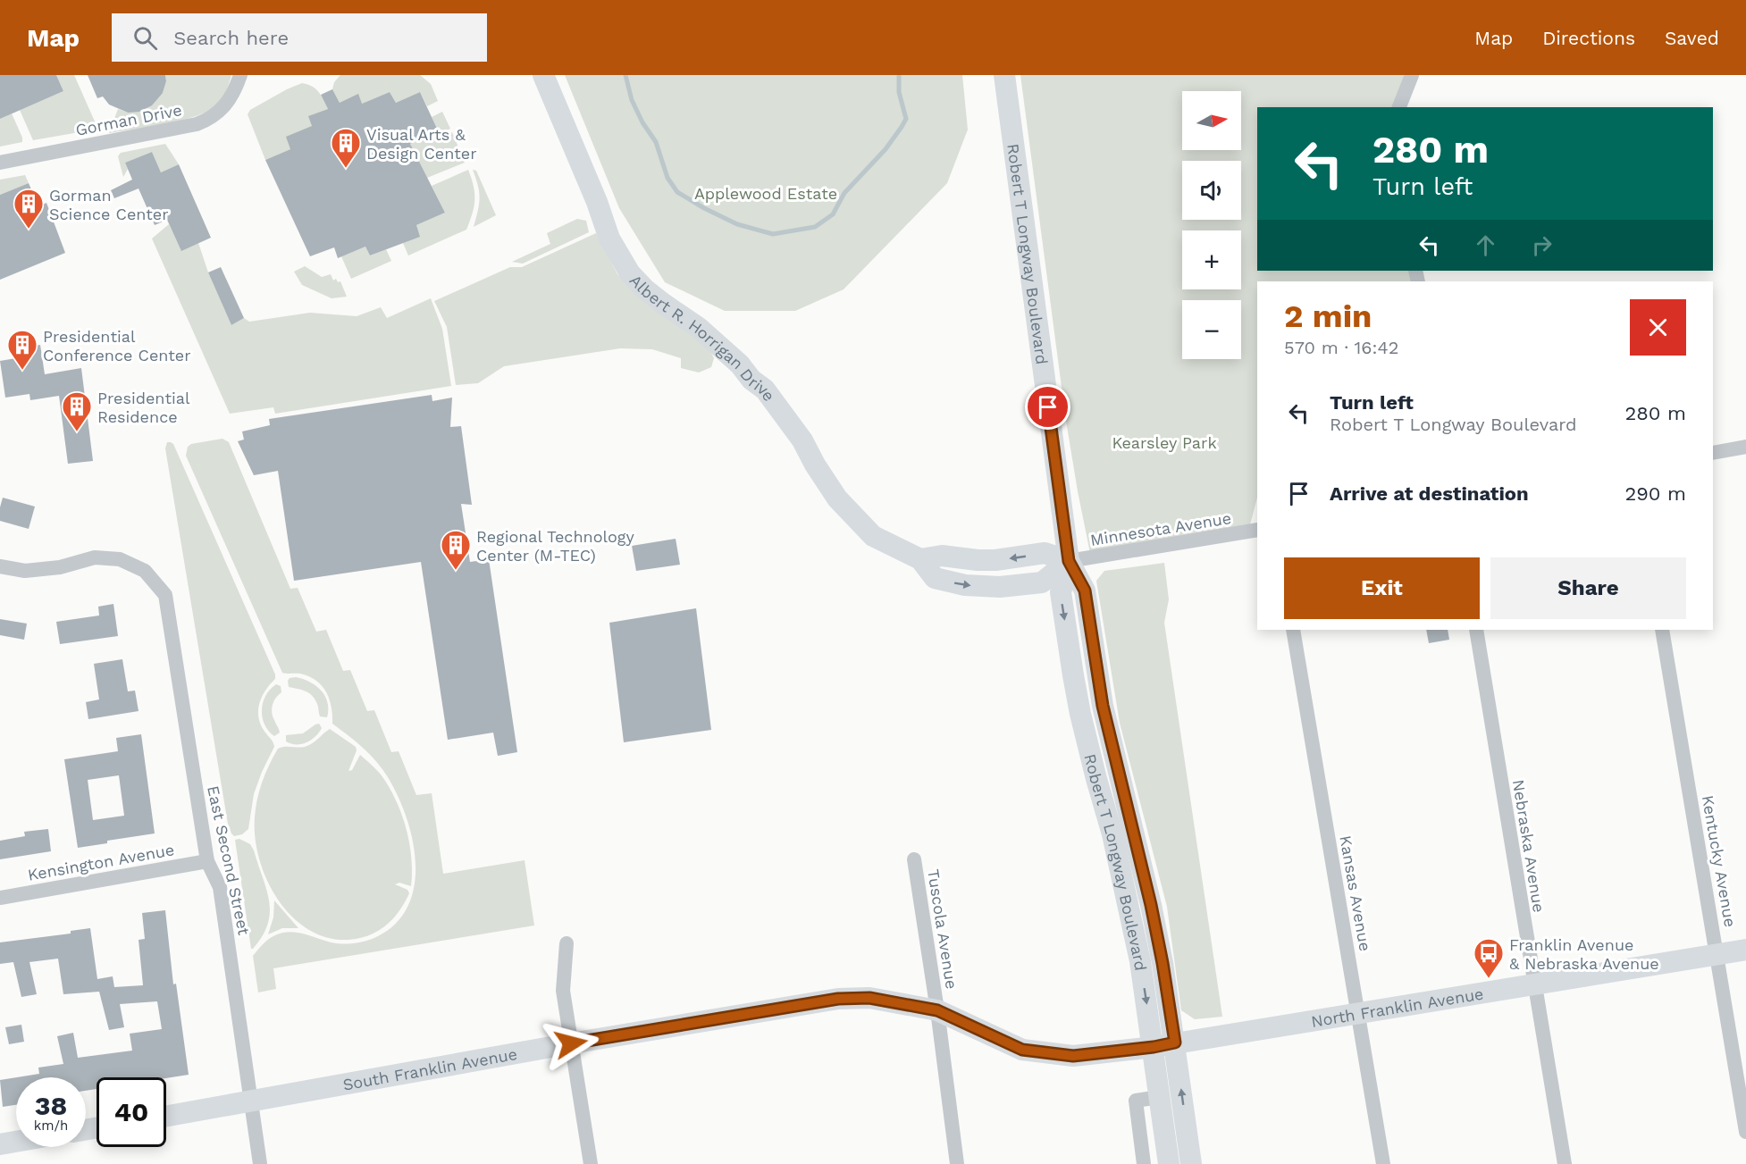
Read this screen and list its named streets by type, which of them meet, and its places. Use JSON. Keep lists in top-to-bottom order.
{
  "streets": {
    "street": [
      "Gorman Drive",
      "Robert T Longway Boulevard",
      "Albert R. Horrigan Drive",
      "Minnesota Avenue",
      "Nebraska Avenue",
      "East Second Street",
      "Kentucky Avenue",
      "Kensington Avenue",
      "Kansas Avenue",
      "Tuscola Avenue",
      "North Franklin Avenue",
      "South Franklin Avenue"
    ]
  },
  "crossings": [
    ["Robert T Longway Boulevard", "Albert R. Horrigan Drive"],
    ["Robert T Longway Boulevard", "Minnesota Avenue"],
    ["Robert T Longway Boulevard", "North Franklin Avenue"],
    ["Robert T Longway Boulevard", "South Franklin Avenue"],
    ["Albert R. Horrigan Drive", "Minnesota Avenue"],
    ["Nebraska Avenue", "North Franklin Avenue"],
    ["East Second Street", "Kensington Avenue"],
    ["East Second Street", "South Franklin Avenue"],
    ["Kentucky Avenue", "North Franklin Avenue"],
    ["Kansas Avenue", "North Franklin Avenue"],
    ["Tuscola Avenue", "South Franklin Avenue"],
    ["North Franklin Avenue", "South Franklin Avenue"]
  ],
  "parks": ["Applewood Estate", "Kearsley Park"],
  "places": {
    "building": [
      "Visual Arts & Design Center",
      "Gorman Science Center",
      "Presidential Conference Center",
      "Presidential Residence",
      "Regional Technology Center (M-TEC)"
    ],
    "bus stop": ["Franklin Avenue & Nebraska Avenue"]
  },
  "north": "right",
  "page": {
    "header": "Map",
    "search": "Search here",
    "nav": ["Map", "Directions", "Saved"],
    "map_buttons": ["+", "−"],
    "turn": ["280 m", "Turn left"],
    "heading": ["2 min", "570 m · 16:42"],
    "list": [
      {
        "name": "Turn left",
        "note": "Robert T Longway Boulevard",
        "value": "280 m"
      },
      {
        "name": "Arrive at destination",
        "value": "290 m"
      }
    ],
    "buttons": ["Exit", "Share"],
    "speed": "38 km/h",
    "limit": "40"
  }
}
